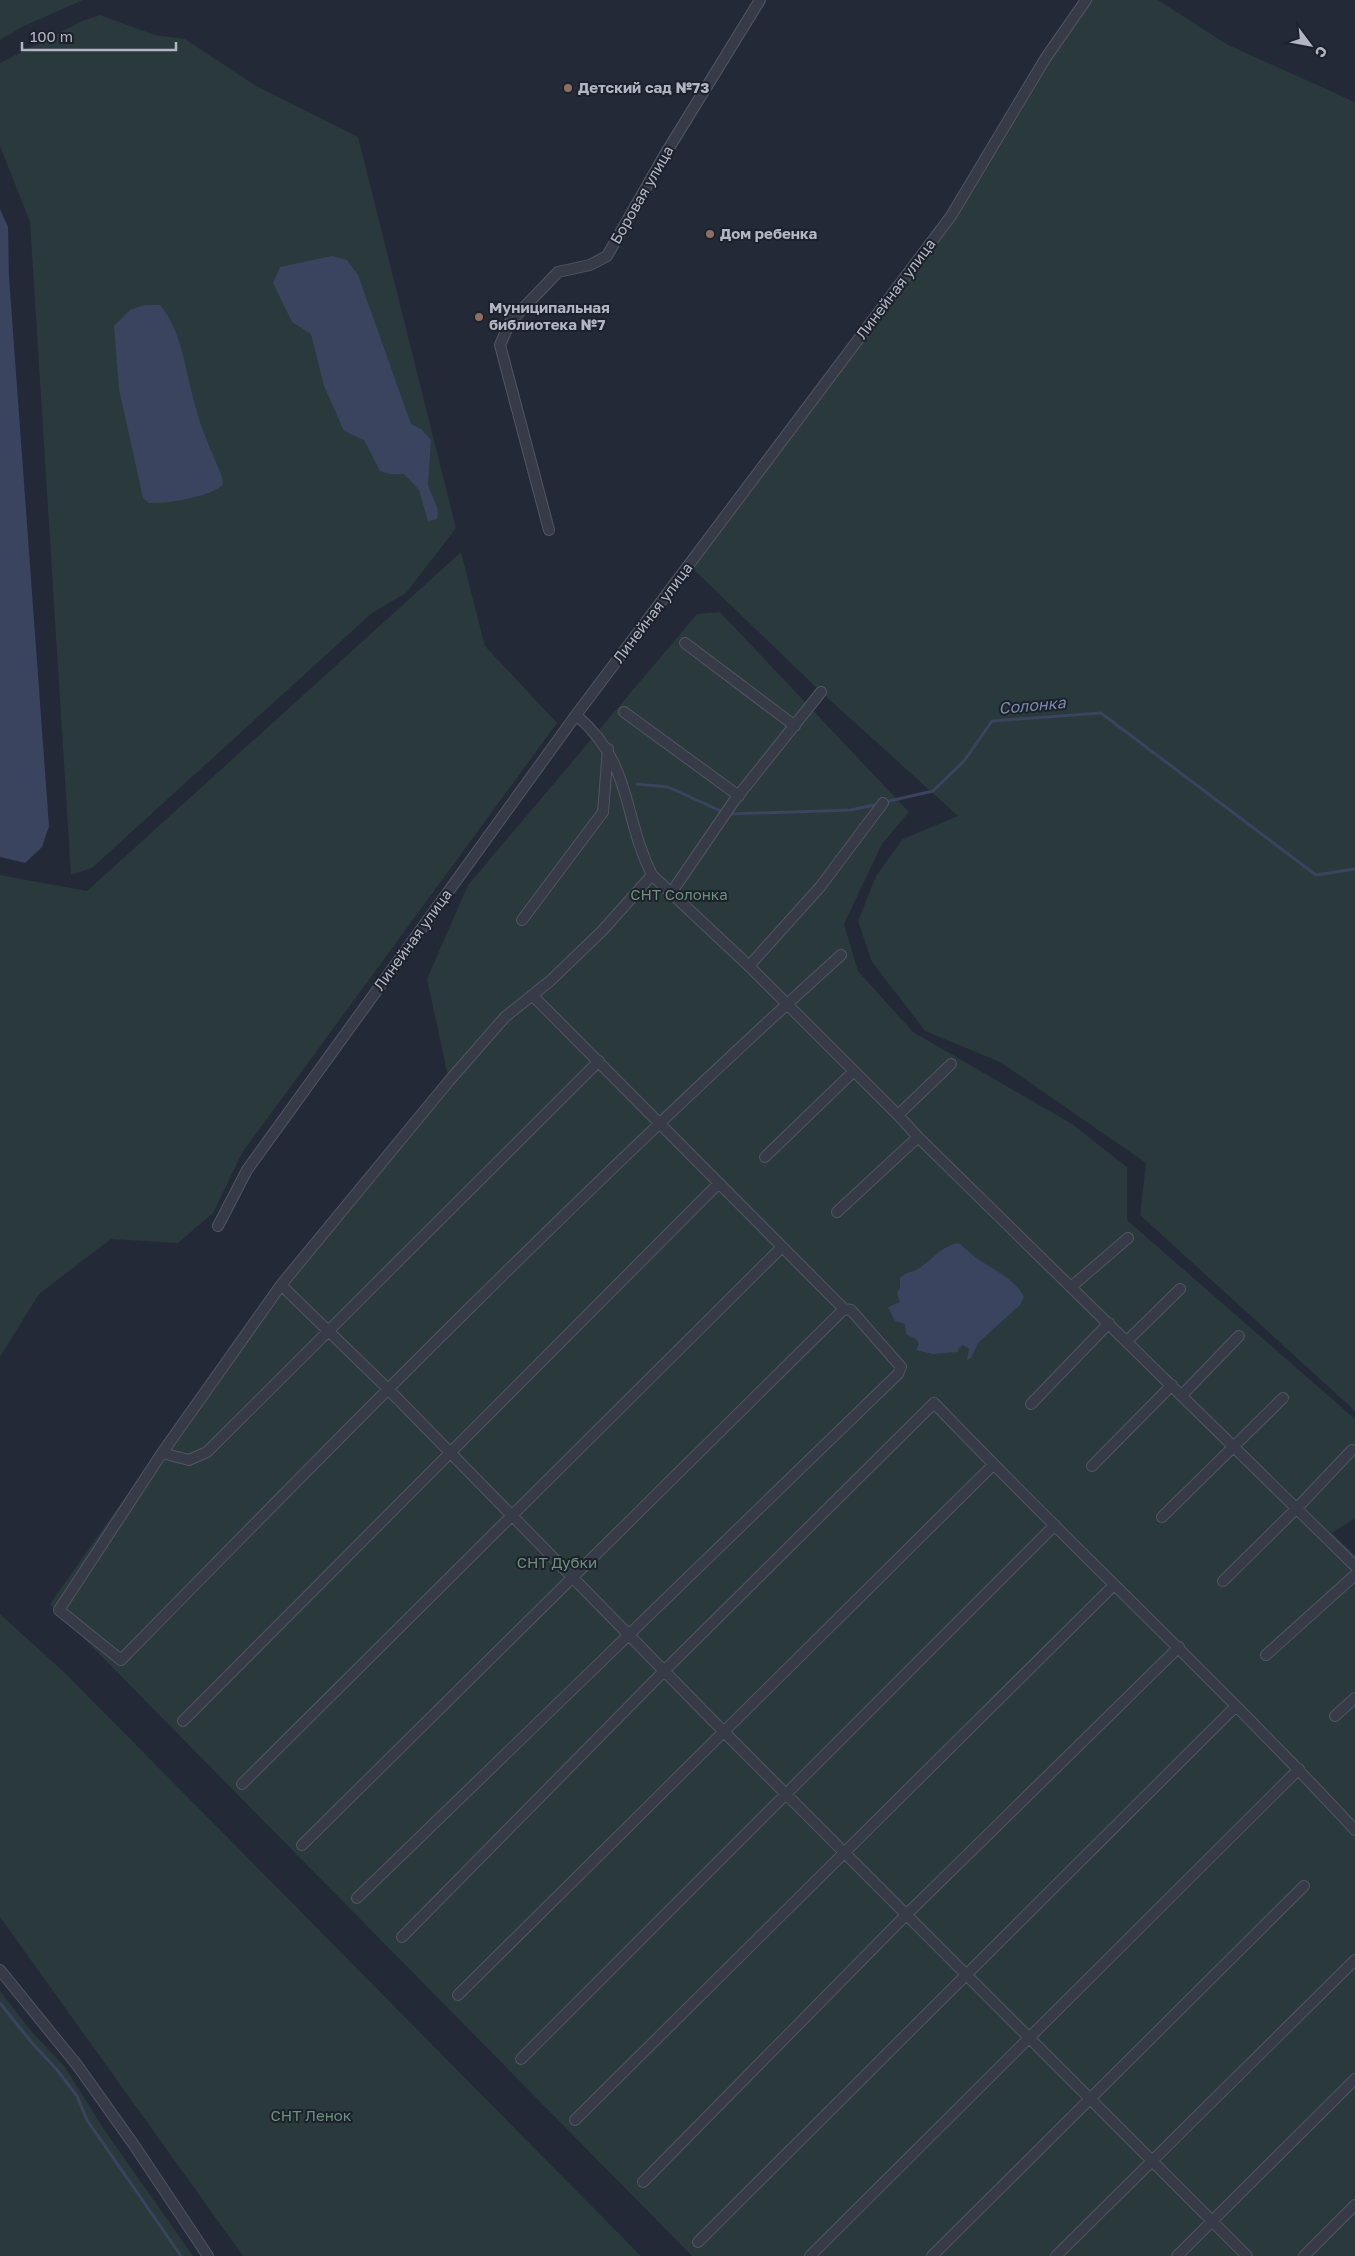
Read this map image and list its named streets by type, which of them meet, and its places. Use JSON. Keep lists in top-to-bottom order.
{
  "streets": {
    "street": ["Боровая улица", "Линейная улица"]
  },
  "water": ["Солонка"],
  "parks": ["СНТ Солонка", "СНТ Дубки", "СНТ Ленок"],
  "places": ["Детский сад №73", "Дом ребенка", "Муниципальная библиотека №7"],
  "scale_bar": "100 m",
  "north": "bottom right"
}
